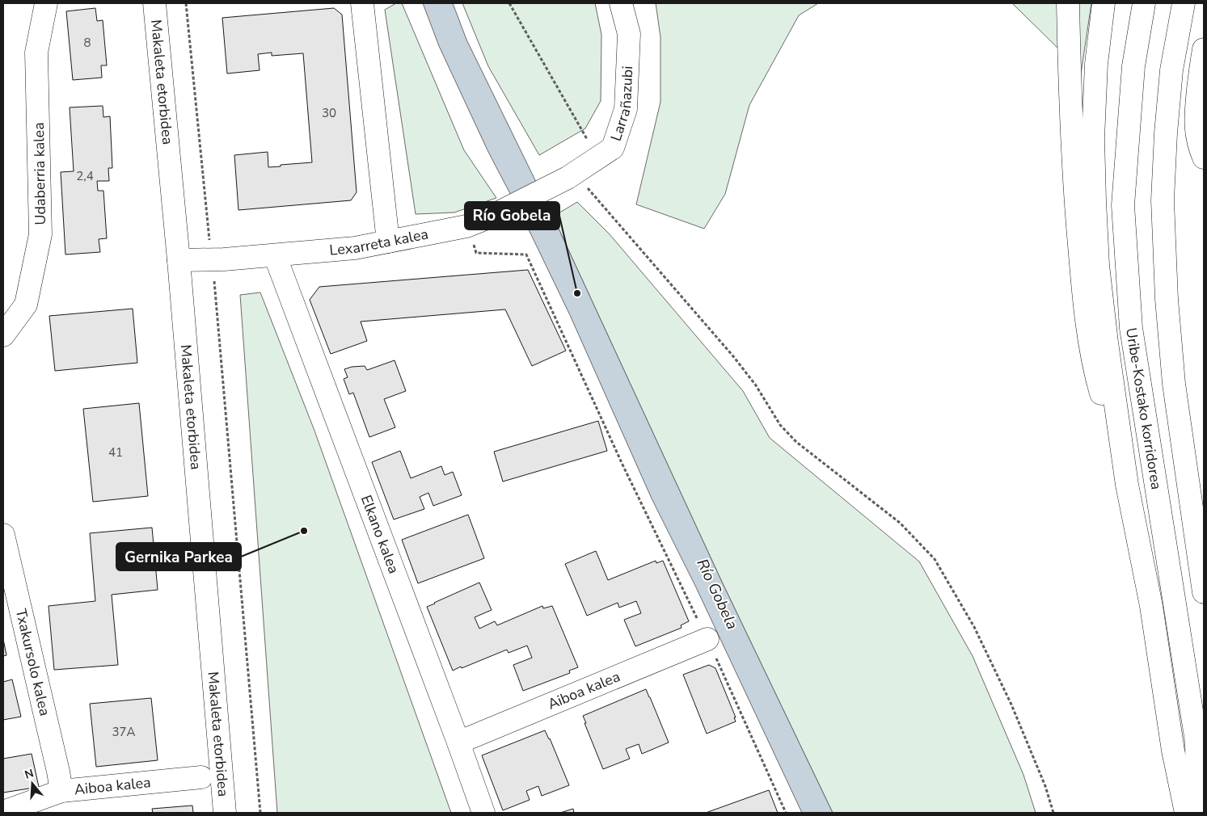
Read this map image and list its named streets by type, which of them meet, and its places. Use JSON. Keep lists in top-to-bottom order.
{
  "streets": {
    "main road": [
      "Makaleta etorbidea",
      "Larrañazubi",
      "Udaberria kalea",
      "Lexarreta kalea",
      "Uribe-Kostako korridorea",
      "Elkano kalea",
      "Txakursolo kalea",
      "Aiboa kalea"
    ]
  },
  "crossings": [
    ["Makaleta etorbidea", "Lexarreta kalea"],
    ["Larrañazubi", "Lexarreta kalea"],
    ["Lexarreta kalea", "Elkano kalea"],
    ["Elkano kalea", "Aiboa kalea"],
    ["Txakursolo kalea", "Aiboa kalea"]
  ],
  "water": ["Río Gobela"],
  "places": ["Río Gobela", "Gernika Parkea"],
  "house_numbers": [
    "8",
    "30",
    "2,4",
    "41",
    "37A"
  ],
  "north": "top"
}
